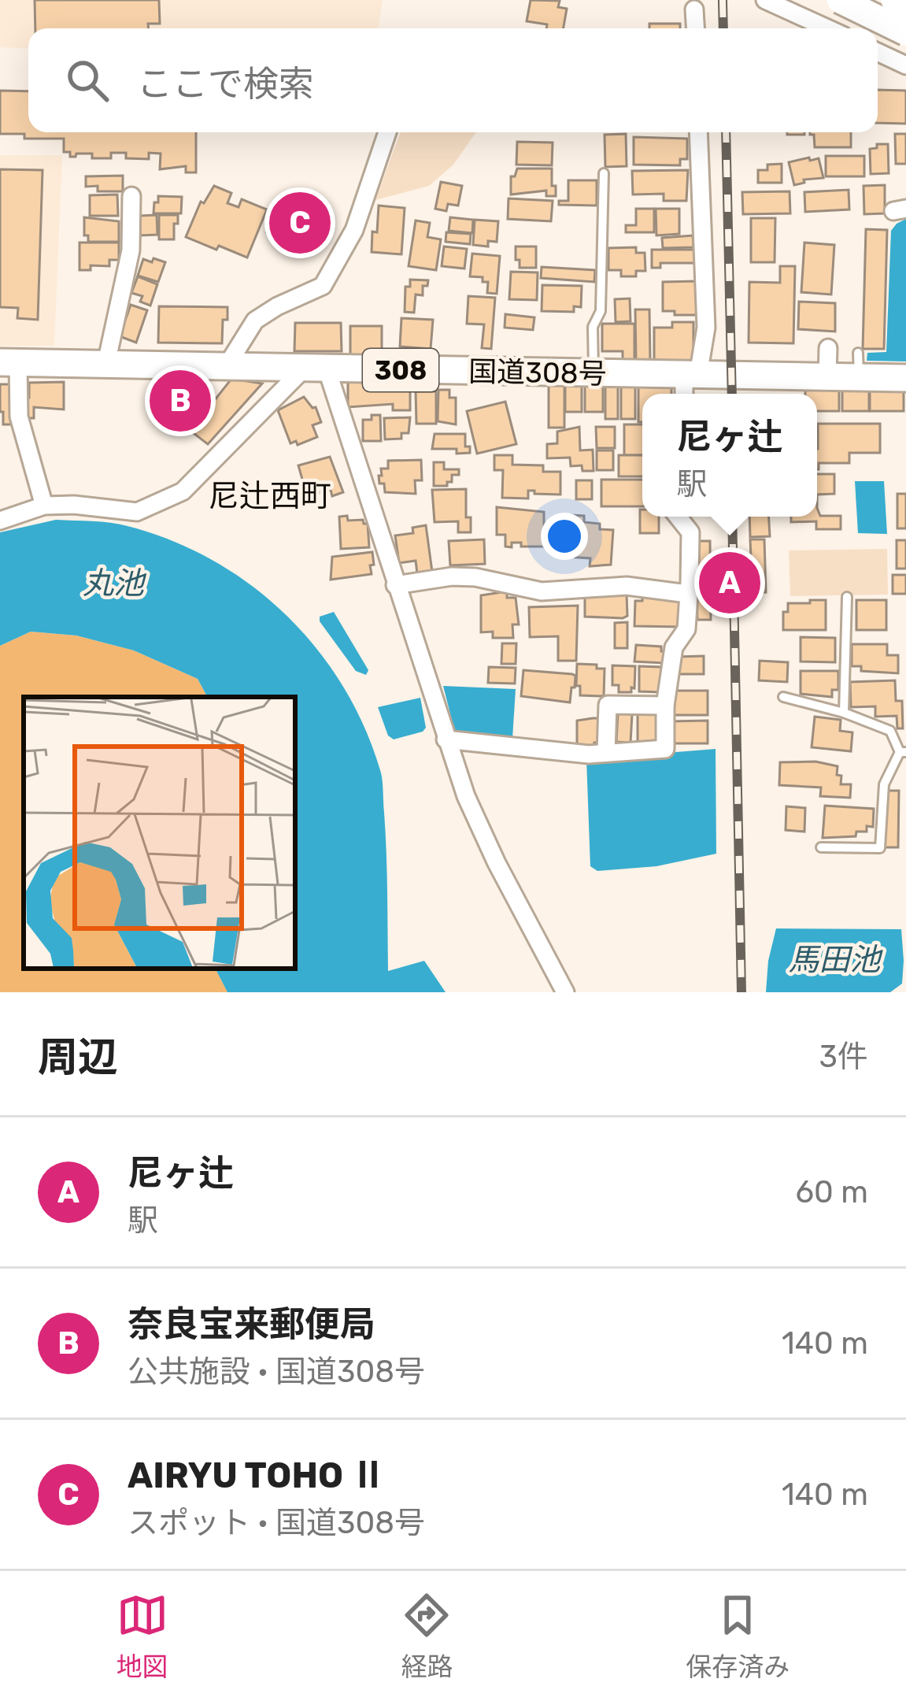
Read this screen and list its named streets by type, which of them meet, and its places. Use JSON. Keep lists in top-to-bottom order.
{
  "streets": {
    "highway": ["308", "国道308号"]
  },
  "districts": ["尼辻西町"],
  "water": ["丸池", "馬田池"],
  "page": {
    "search": "ここで検索",
    "pins": ["C", "B", "A"],
    "popup": ["尼ヶ辻", "駅"],
    "heading": ["周辺", "3件"],
    "list": [
      {
        "mark": "A",
        "name": "尼ヶ辻",
        "note": "駅",
        "value": "60 m"
      },
      {
        "mark": "B",
        "name": "奈良宝来郵便局",
        "note": "公共施設 · 国道308号",
        "value": "140 m"
      },
      {
        "mark": "C",
        "name": "AIRYU TOHO Ⅱ",
        "note": "スポット · 国道308号",
        "value": "140 m"
      }
    ],
    "nav": ["地図", "経路", "保存済み"]
  }
}
